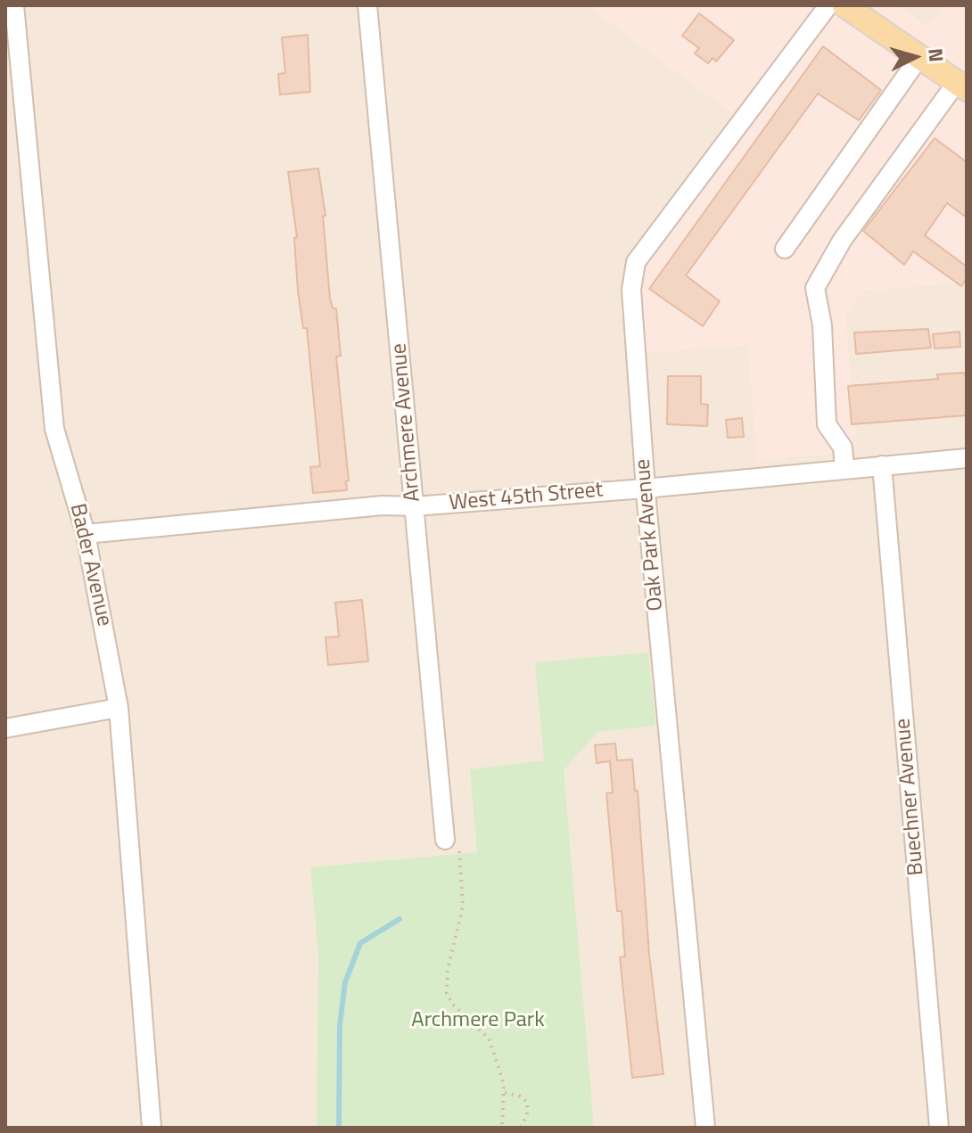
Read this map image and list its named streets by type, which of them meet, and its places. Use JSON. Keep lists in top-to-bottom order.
{
  "streets": {
    "street": [
      "Archmere Avenue",
      "West 45th Street",
      "Oak Park Avenue",
      "Bader Avenue",
      "Buechner Avenue"
    ]
  },
  "crossings": [
    ["Archmere Avenue", "West 45th Street"],
    ["West 45th Street", "Oak Park Avenue"],
    ["West 45th Street", "Bader Avenue"],
    ["West 45th Street", "Buechner Avenue"]
  ],
  "parks": ["Archmere Park"],
  "north": "right"
}
